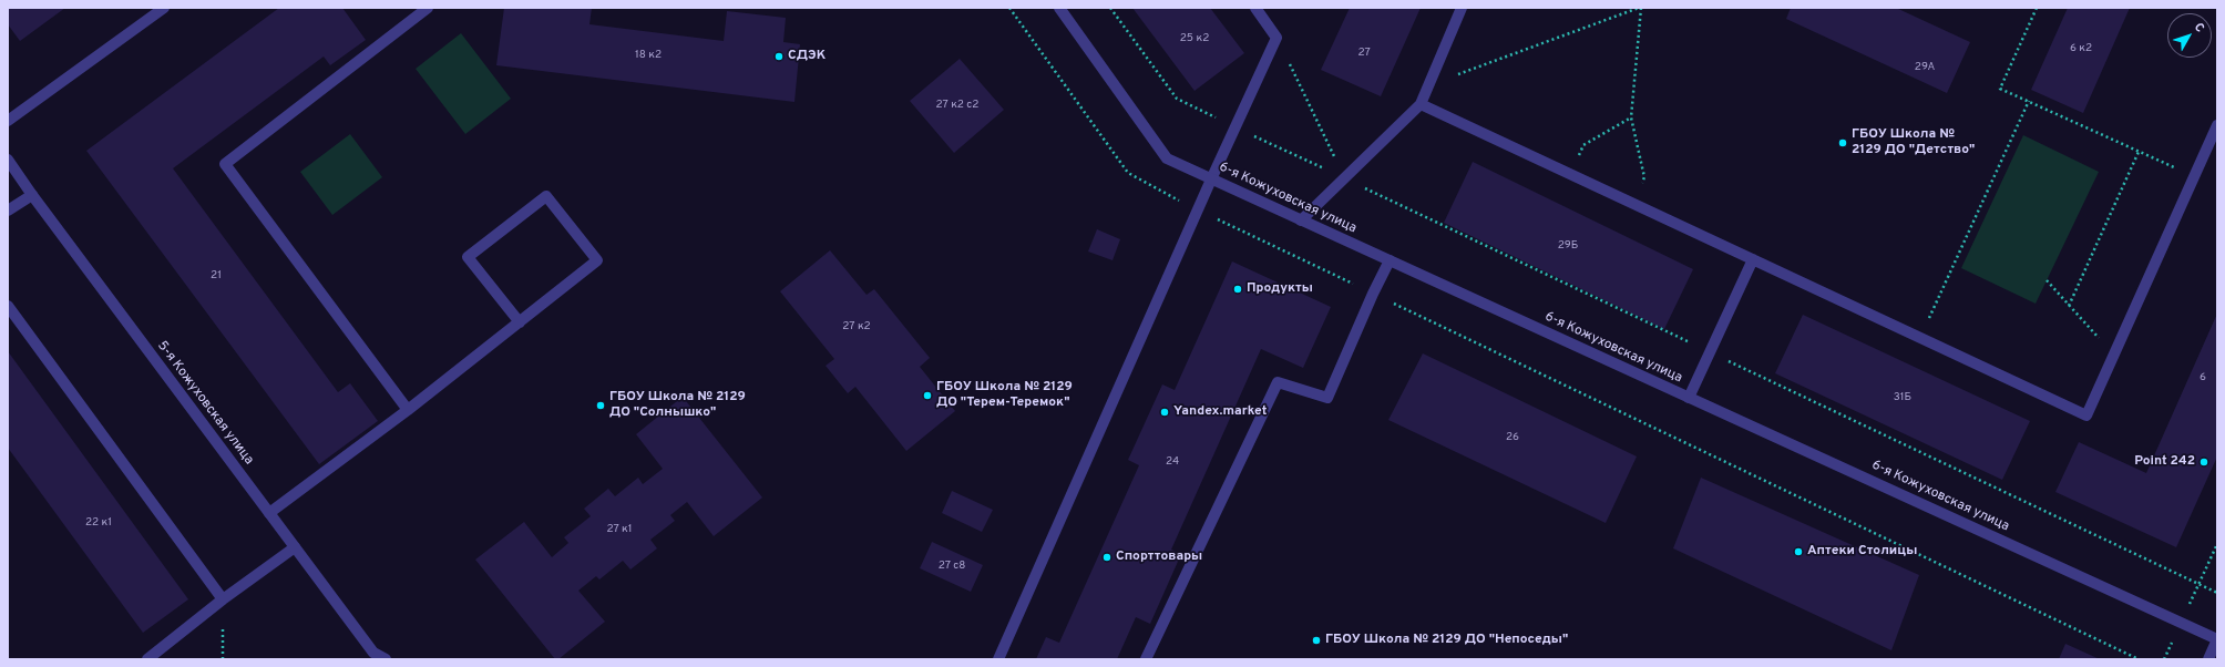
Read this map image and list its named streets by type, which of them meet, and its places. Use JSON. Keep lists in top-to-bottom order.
{
  "streets": {
    "street": ["6-я Кожуховская улица", "5-я Кожуховская улица"]
  },
  "places": [
    "СДЭК",
    "ГБОУ Школа № 2129 ДО \"Детство\"",
    "Продукты",
    "ГБОУ Школа № 2129 ДО \"Терем-Теремок\"",
    "ГБОУ Школа № 2129 ДО \"Солнышко\"",
    "Yandex.market",
    "Point 242",
    "Аптеки Столицы",
    "Спорттовары",
    "ГБОУ Школа № 2129 ДО \"Непоседы\""
  ],
  "house_numbers": [
    "25 к2",
    "6 к2",
    "27",
    "18 к2",
    "29А",
    "27 к2 с2",
    "29Б",
    "21",
    "27 к2",
    "6",
    "31Б",
    "26",
    "24",
    "22 к1",
    "27 к1",
    "27 с8"
  ],
  "north": "top right"
}
